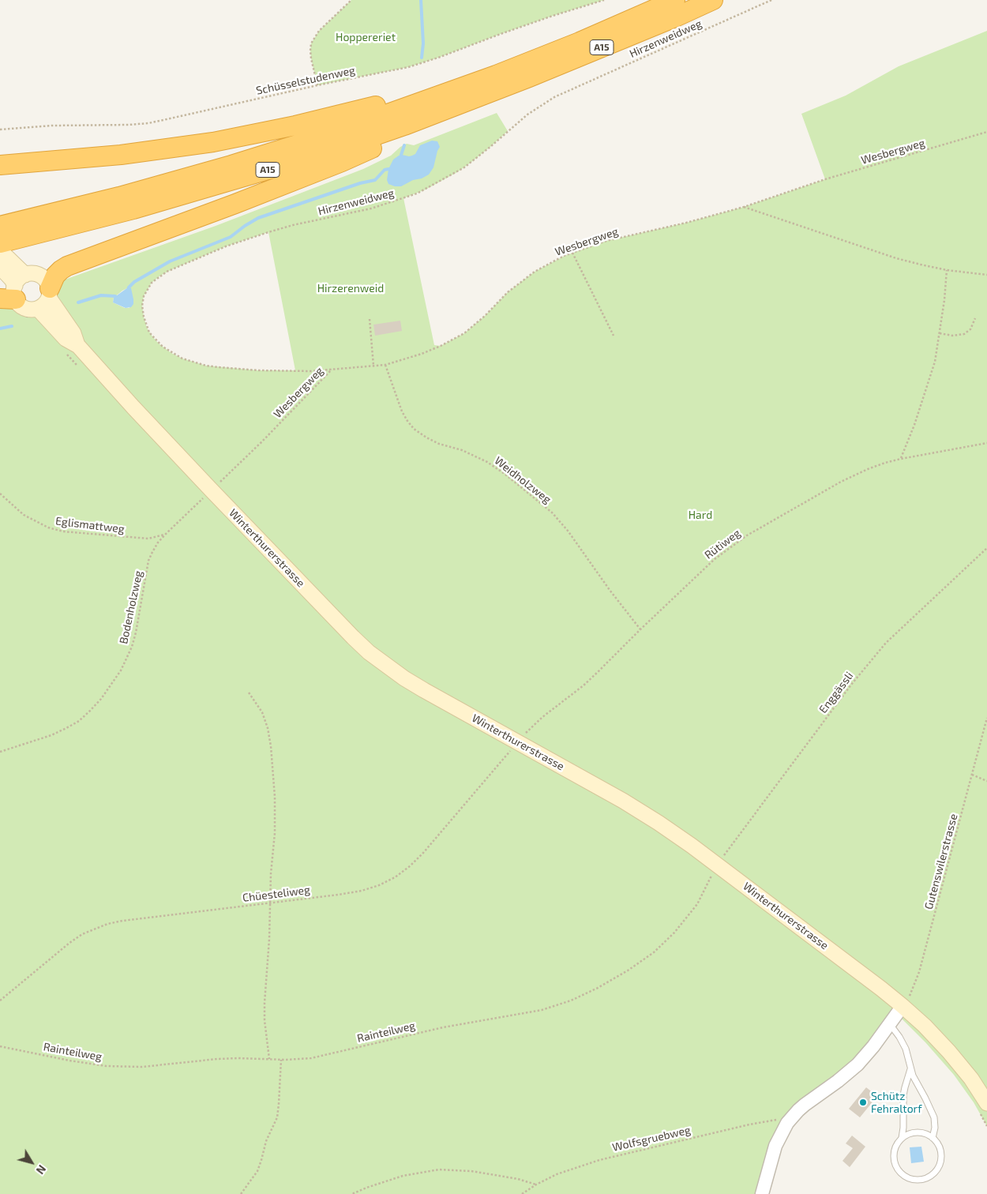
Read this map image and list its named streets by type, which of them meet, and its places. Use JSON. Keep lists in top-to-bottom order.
{
  "streets": {
    "highway": ["A15"],
    "main road": ["Winterthurerstrasse"],
    "path": [
      "Hirzenweidweg",
      "Schüsselstudenweg",
      "Wesbergweg",
      "Weidholzweg",
      "Eglismattweg",
      "Rütiweg",
      "Bodenholzweg",
      "Enggässli",
      "Gutenswilerstrasse",
      "Chüesteliweg",
      "Rainteilweg",
      "Wolfsgruebweg"
    ]
  },
  "crossings": [
    ["Hirzenweidweg", "Wesbergweg"],
    ["Wesbergweg", "Weidholzweg"],
    ["Wesbergweg", "Winterthurerstrasse"],
    ["Wesbergweg", "Bodenholzweg"],
    ["Weidholzweg", "Rütiweg"],
    ["Eglismattweg", "Bodenholzweg"],
    ["Rütiweg", "Winterthurerstrasse"],
    ["Rütiweg", "Chüesteliweg"],
    ["Winterthurerstrasse", "Bodenholzweg"],
    ["Winterthurerstrasse", "Enggässli"],
    ["Winterthurerstrasse", "Gutenswilerstrasse"],
    ["Winterthurerstrasse", "Chüesteliweg"],
    ["Winterthurerstrasse", "Rainteilweg"],
    ["Enggässli", "Rainteilweg"]
  ],
  "parks": ["Hoppereriet", "Hirzerenweid", "Hard"],
  "places": ["Schütz Fehraltorf"],
  "north": "bottom right"
}
